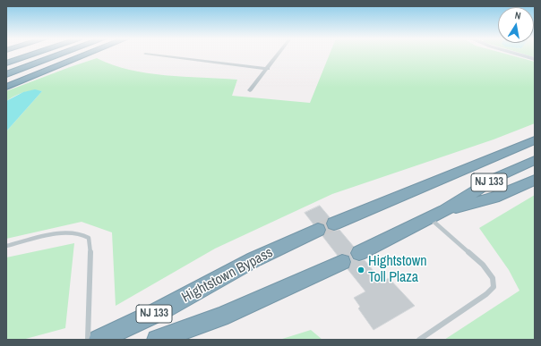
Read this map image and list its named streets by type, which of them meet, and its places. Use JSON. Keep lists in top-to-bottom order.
{
  "streets": {
    "highway": ["NJ 133", "Hightstown Bypass"]
  },
  "places": ["Hightstown Toll Plaza"],
  "north": "top"
}
